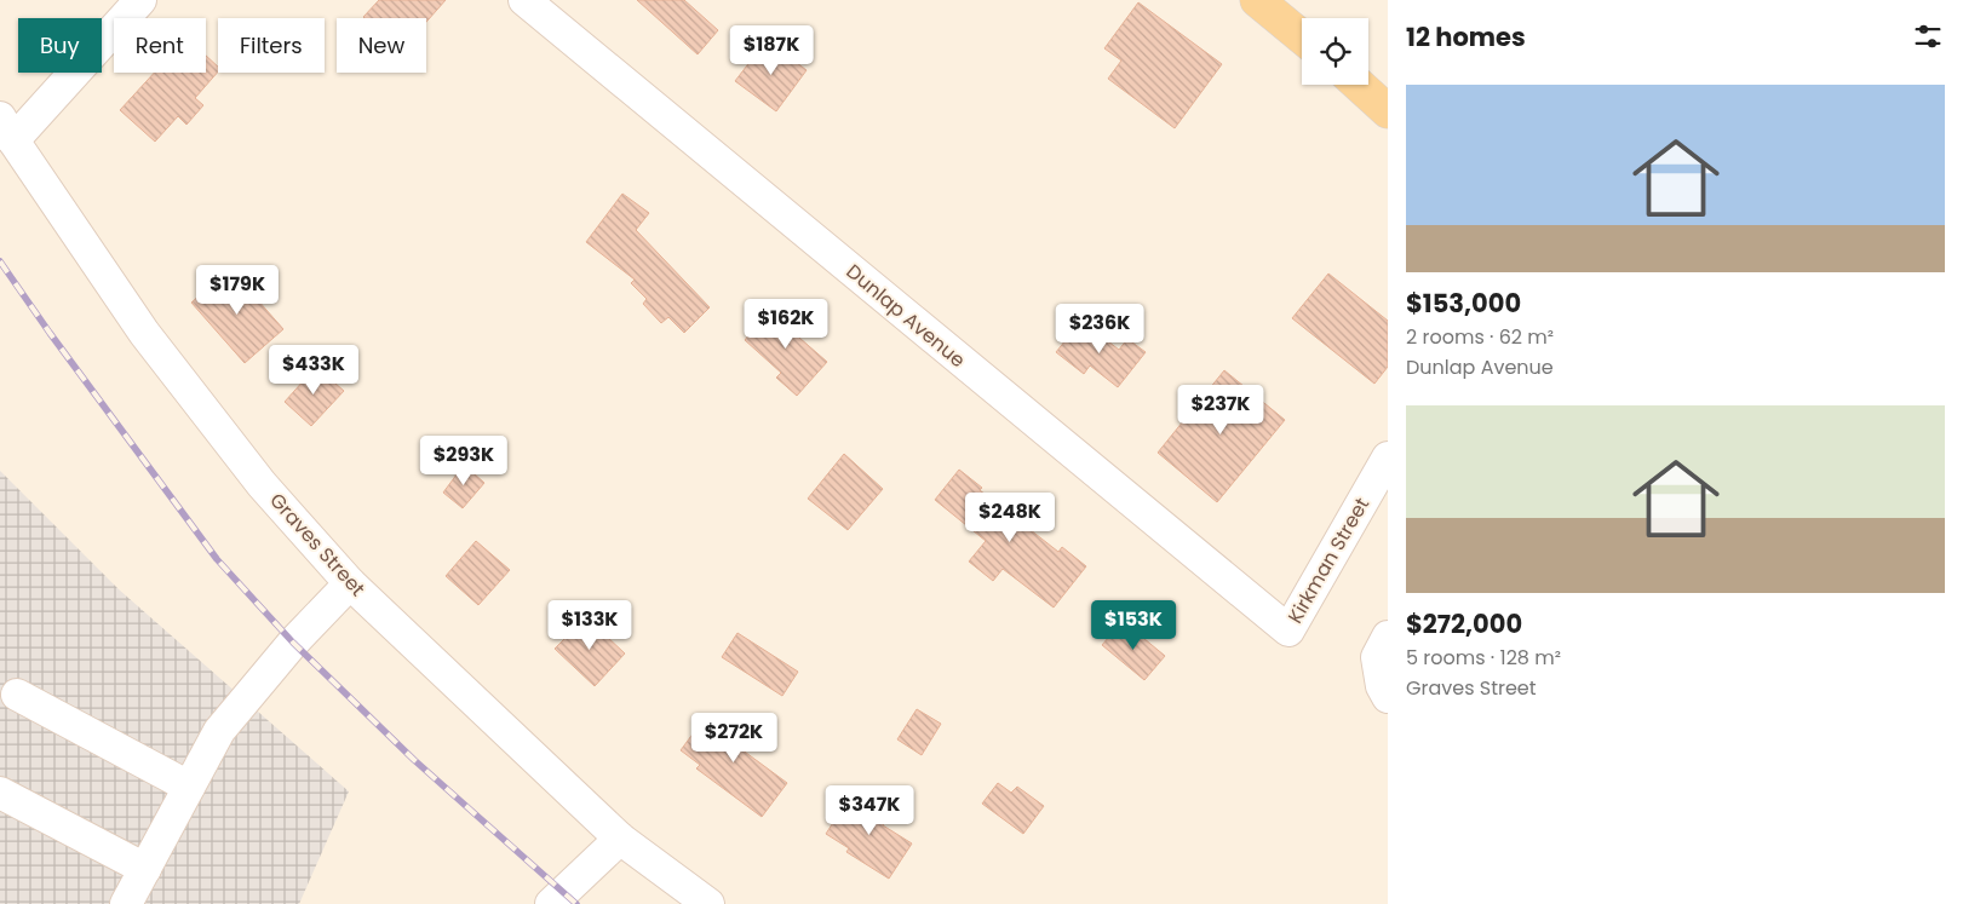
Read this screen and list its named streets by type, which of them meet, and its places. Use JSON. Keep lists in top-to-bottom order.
{
  "streets": {
    "street": ["Dunlap Avenue", "Graves Street", "Kirkman Street"]
  },
  "crossings": [
    ["Dunlap Avenue", "Kirkman Street"]
  ],
  "page": {
    "heading": "12 homes",
    "chip": [
      "Buy",
      "Rent",
      "Filters",
      "New"
    ],
    "price": [
      "$187K",
      "$179K",
      "$162K",
      "$236K",
      "$433K",
      "$237K",
      "$293K",
      "$248K",
      "$133K",
      "$153K",
      "$272K",
      "$347K"
    ],
    "list": [
      {
        "name": "$153,000",
        "note": "2 rooms · 62 m² · Dunlap Avenue"
      },
      {
        "name": "$272,000",
        "note": "5 rooms · 128 m² · Graves Street"
      }
    ]
  }
}
